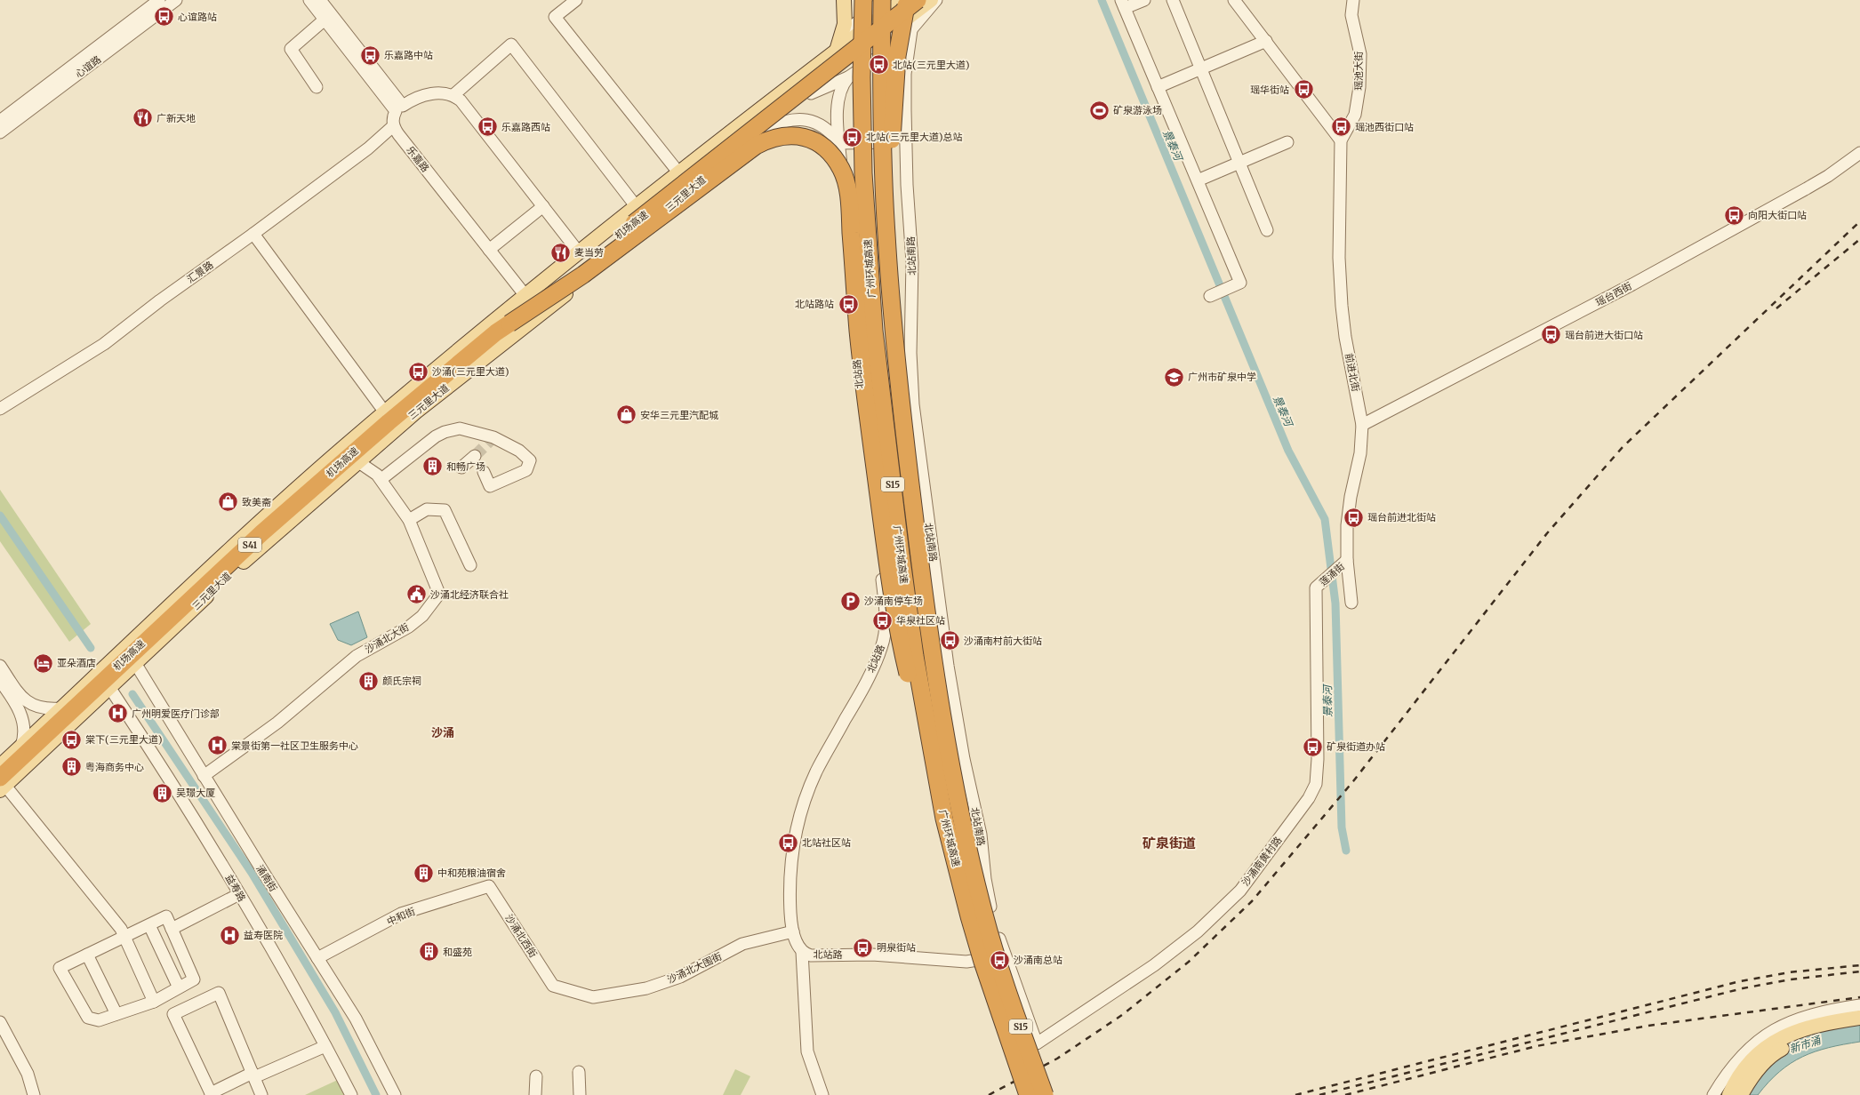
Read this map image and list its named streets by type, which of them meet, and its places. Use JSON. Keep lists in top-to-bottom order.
{
  "streets": {
    "highway": [
      "机场高速",
      "广州环城高速",
      "S15",
      "S41"
    ],
    "main road": ["三元里大道"],
    "street": [
      "心谊路",
      "瑶池大街",
      "乐嘉路",
      "北站南路",
      "汇景路",
      "瑶台西街",
      "前进北街",
      "北站路",
      "莲涌街",
      "沙涌北大街",
      "沙涌南黄村路",
      "涌南街",
      "益寿路",
      "中和街",
      "沙涌北西街",
      "沙涌北大围街"
    ]
  },
  "crossings": [
    ["瑶池大街", "前进北街"],
    ["乐嘉路", "三元里大道"],
    ["乐嘉路", "汇景路"],
    ["三元里大道", "机场高速"],
    ["三元里大道", "沙涌北大街"],
    ["三元里大道", "涌南街"],
    ["三元里大道", "益寿路"],
    ["北站南路", "北站路"],
    ["北站南路", "沙涌南黄村路"],
    ["瑶台西街", "前进北街"],
    ["前进北街", "莲涌街"],
    ["北站路", "沙涌北大围街"],
    ["莲涌街", "沙涌南黄村路"],
    ["沙涌北大街", "涌南街"],
    ["涌南街", "中和街"],
    ["中和街", "沙涌北西街"],
    ["沙涌北西街", "沙涌北大围街"]
  ],
  "districts": ["沙涌", "矿泉街道"],
  "water": ["景泰河", "新市涌"],
  "places": {
    "bus stop": [
      "心谊路站",
      "乐嘉路中站",
      "北站(三元里大道)",
      "瑶华街站",
      "乐嘉路西站",
      "瑶池西街口站",
      "北站(三元里大道)总站",
      "向阳大街口站",
      "北站路站",
      "瑶台前进大街口站",
      "沙涌(三元里大道)",
      "瑶台前进北街站",
      "华泉社区站",
      "沙涌南村前大街站",
      "棠下(三元里大道)",
      "矿泉街道办站",
      "北站社区站",
      "明泉街站",
      "沙涌南总站"
    ],
    "sports": ["矿泉游泳场"],
    "restaurant": ["广新天地", "麦当劳"],
    "school or university": ["广州市矿泉中学"],
    "shop": ["安华三元里汽配城", "致美斋"],
    "building": [
      "和畅广场",
      "颜氏宗祠",
      "粤海商务中心",
      "吴璟大厦",
      "中和苑粮油宿舍",
      "和盛苑"
    ],
    "public building": ["沙涌北经济联合社"],
    "parking": ["沙涌南停车场"],
    "hotel": ["亚朵酒店"],
    "hospital": ["广州明爱医疗门诊部", "棠景街第一社区卫生服务中心", "益寿医院"]
  }
}
